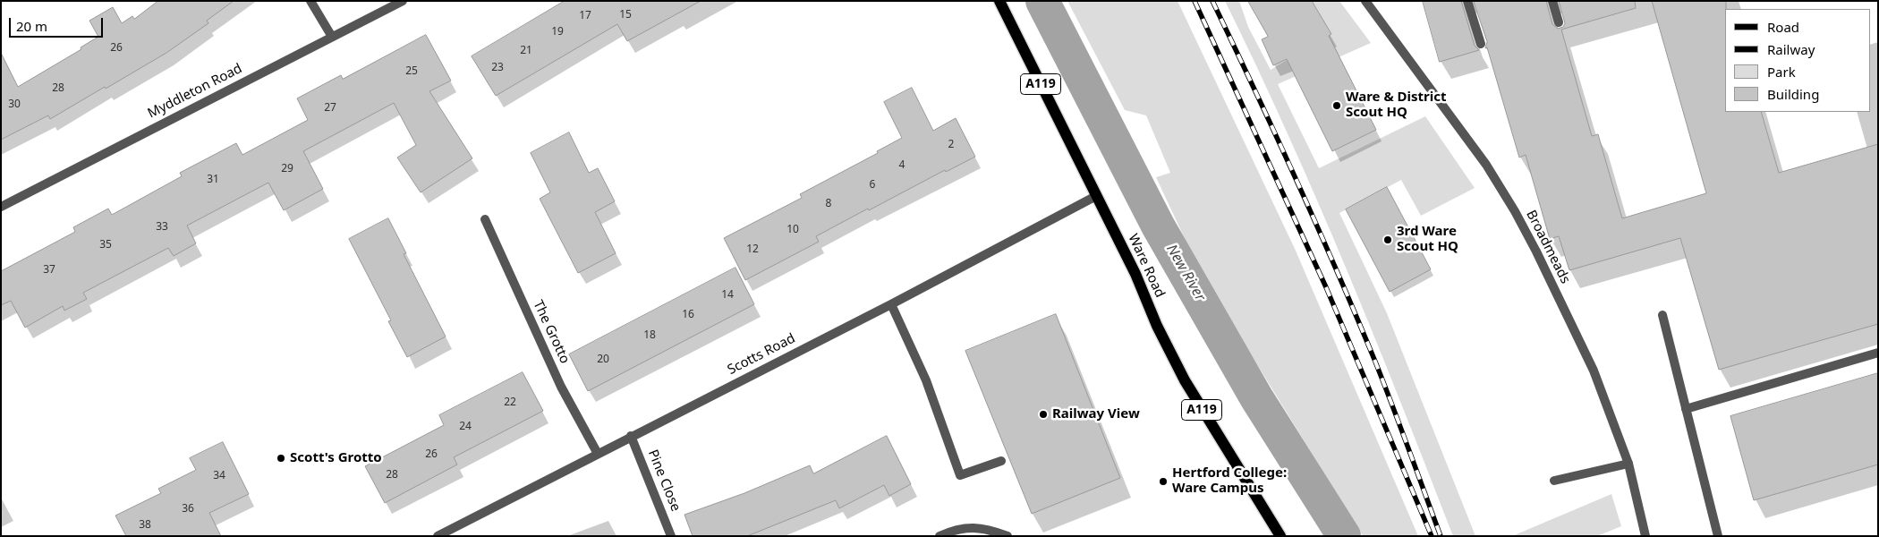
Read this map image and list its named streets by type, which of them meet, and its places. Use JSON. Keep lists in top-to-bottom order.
{
  "streets": {
    "main road": ["A119", "Ware Road"],
    "street": [
      "Myddleton Road",
      "Broadmeads",
      "The Grotto",
      "Scotts Road",
      "Pine Close"
    ]
  },
  "crossings": [
    ["Ware Road", "Scotts Road"],
    ["The Grotto", "Scotts Road"],
    ["Scotts Road", "Pine Close"]
  ],
  "water": ["New River"],
  "places": [
    "Ware & District Scout HQ",
    "3rd Ware Scout HQ",
    "Railway View",
    "Scott's Grotto",
    "Hertford College: Ware Campus"
  ],
  "house_numbers": [
    "15",
    "17",
    "19",
    "26",
    "21",
    "23",
    "25",
    "28",
    "30",
    "27",
    "2",
    "4",
    "29",
    "31",
    "6",
    "8",
    "33",
    "10",
    "35",
    "12",
    "37",
    "14",
    "16",
    "18",
    "20",
    "22",
    "24",
    "26",
    "28",
    "34",
    "36",
    "38"
  ],
  "legend": [
    "Road",
    "Railway",
    "Park",
    "Building"
  ],
  "scale_bar": "20 m"
}
